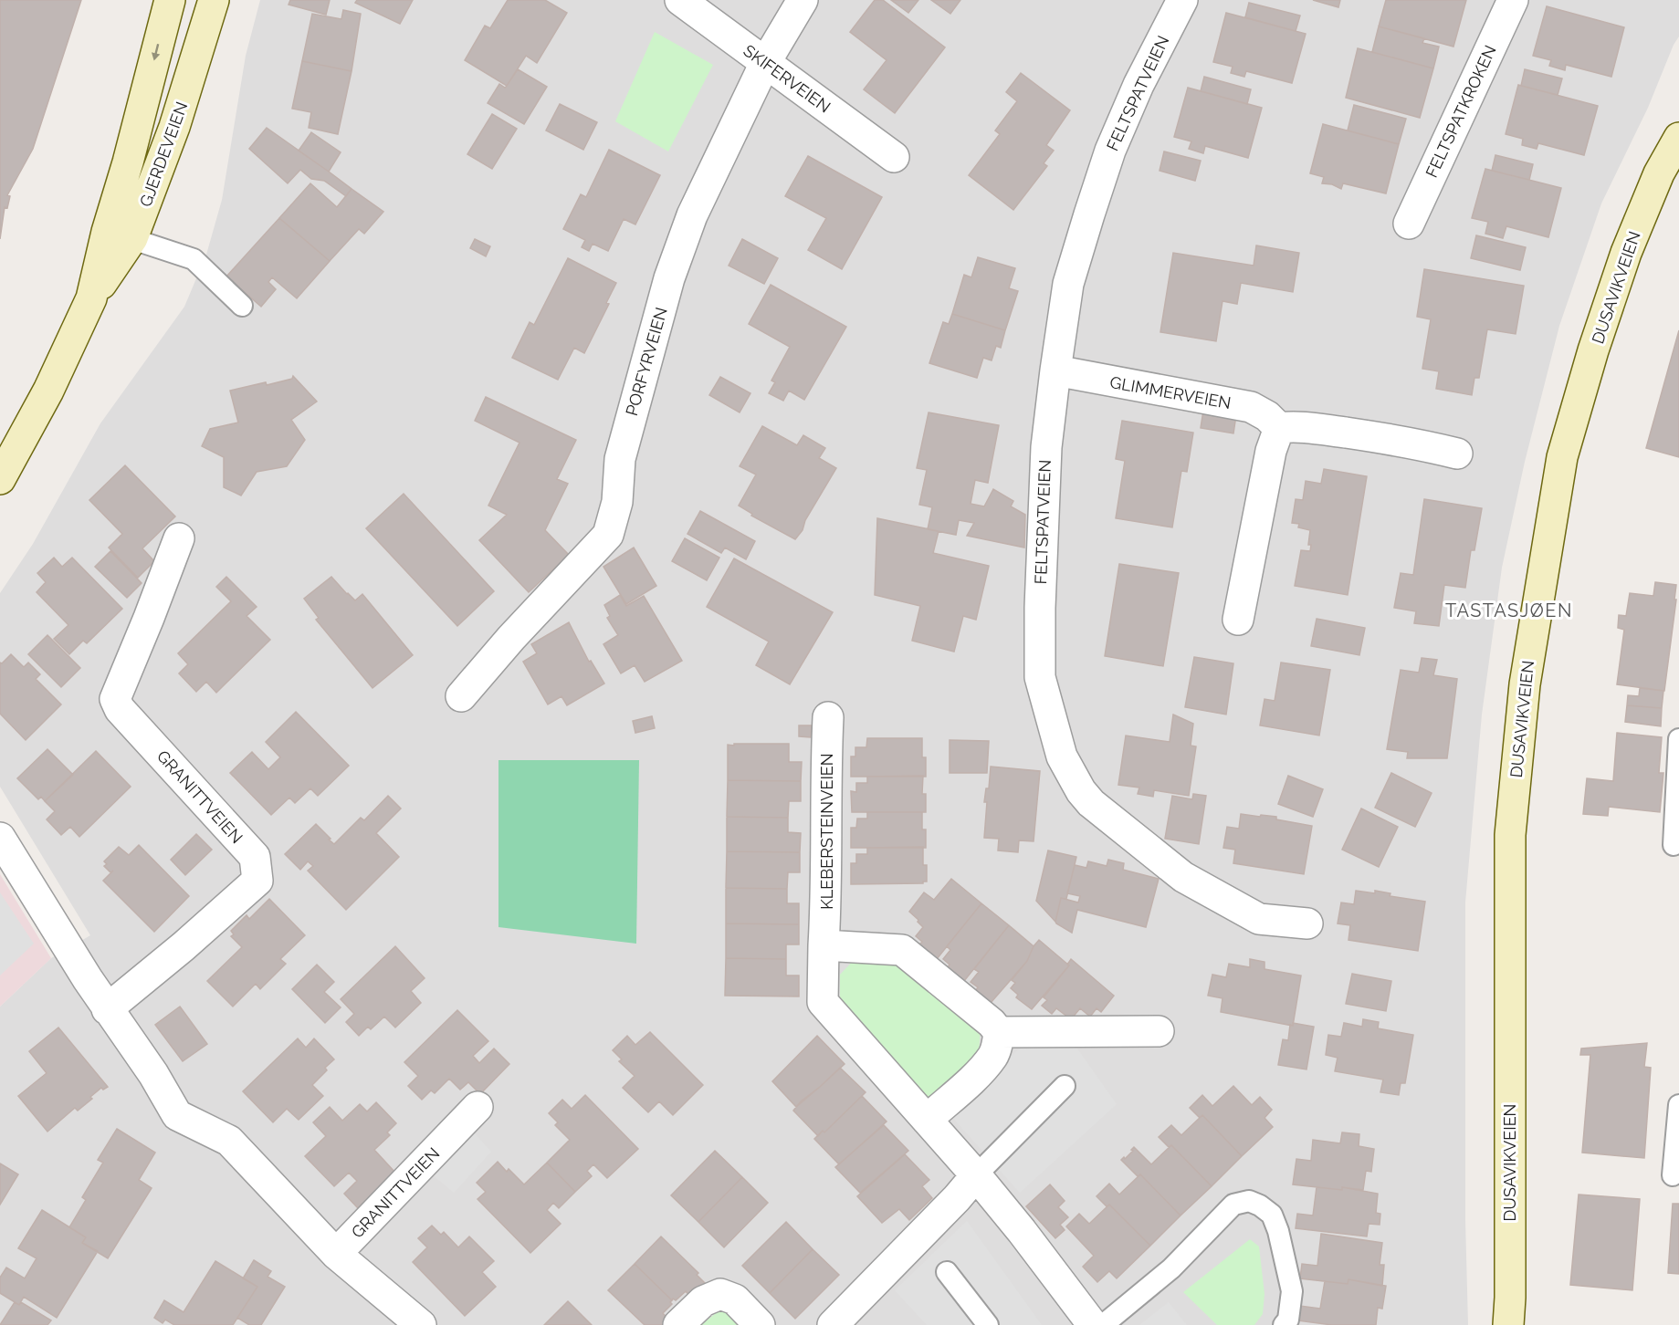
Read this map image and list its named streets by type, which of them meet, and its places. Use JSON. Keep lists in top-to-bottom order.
{
  "streets": {
    "main road": ["GJERDEVEIEN", "DUSAVIKVEIEN"],
    "street": [
      "SKIFERVEIEN",
      "FELTSPATVEIEN",
      "FELTSPATKROKEN",
      "PORFYRVEIEN",
      "GLIMMERVEIEN",
      "GRANITTVEIEN",
      "KLEBERSTEINVEIEN"
    ]
  },
  "crossings": [
    ["SKIFERVEIEN", "PORFYRVEIEN"],
    ["FELTSPATVEIEN", "GLIMMERVEIEN"]
  ],
  "districts": ["TASTASJØEN"]
}
